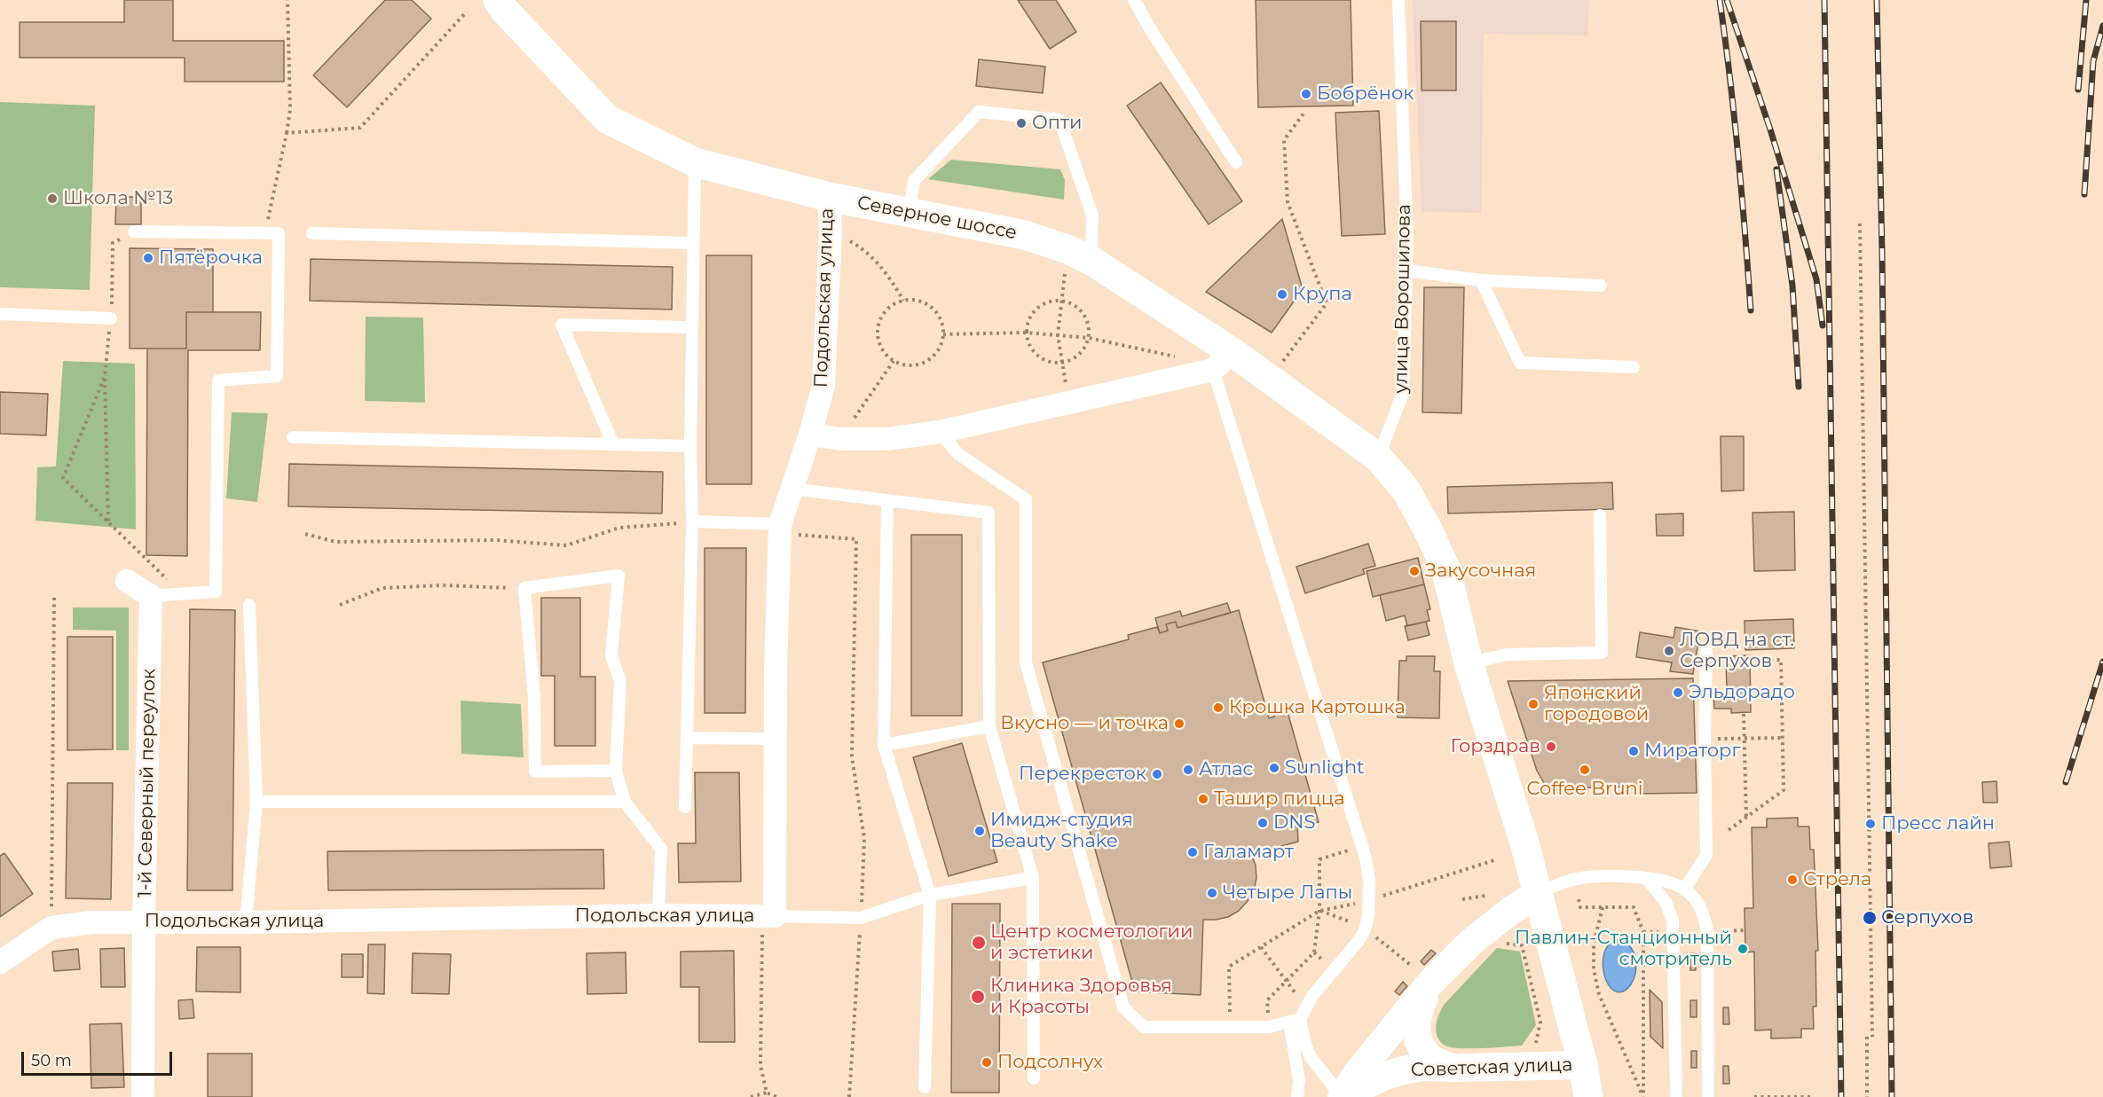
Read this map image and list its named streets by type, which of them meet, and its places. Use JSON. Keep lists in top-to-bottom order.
{
  "streets": {
    "main road": ["Северное шоссе"],
    "street": ["Подольская улица", "1-й Северный переулок", "Советская улица"],
    "lane": ["улица Ворошилова"]
  },
  "crossings": [
    ["Северное шоссе", "Подольская улица"],
    ["Северное шоссе", "улица Ворошилова"],
    ["Подольская улица", "1-й Северный переулок"]
  ],
  "places": [
    "Бобрёнок",
    "Опти",
    "Школа №13",
    "Пятёрочка",
    "Крупа",
    "Закусочная",
    "ЛОВД на ст. Серпухов",
    "Эльдорадо",
    "Японский городовой",
    "Крошка Картошка",
    "Вкусно — и точка",
    "Горздрав",
    "Мираторг",
    "Sunlight",
    "Атлас",
    "Coffee Bruni",
    "Перекресток",
    "Ташир пицца",
    "DNS",
    "Пресс лайн",
    "Имидж-студия Beauty Shake",
    "Галамарт",
    "Стрела",
    "Четыре Лапы",
    "Серпухов",
    "Центр косметологии и эстетики",
    "Павлин-Станционный смотритель",
    "Клиника Здоровья и Красоты",
    "Подсолнух"
  ],
  "scale_bar": "50 m"
}
